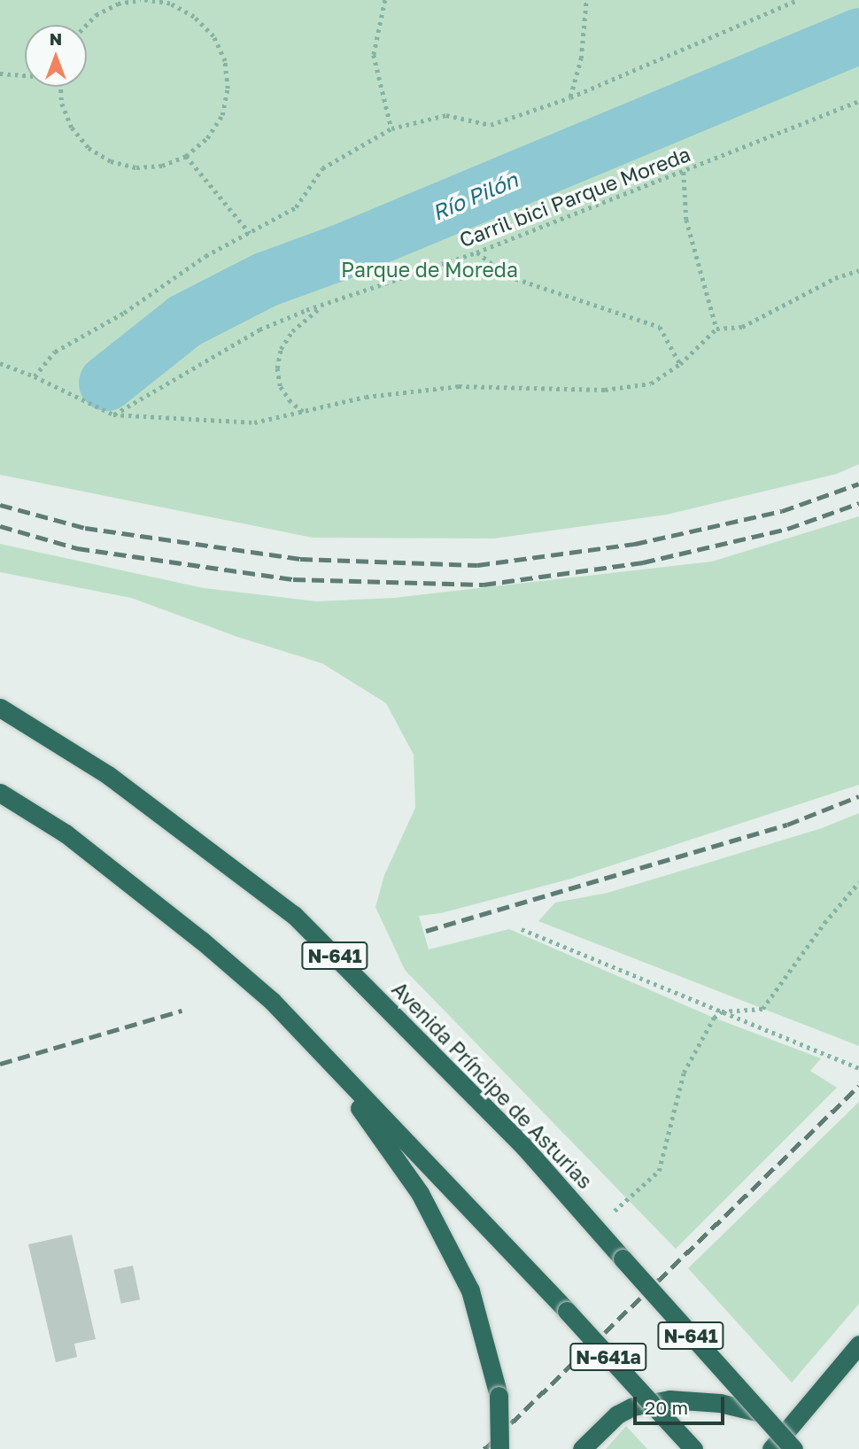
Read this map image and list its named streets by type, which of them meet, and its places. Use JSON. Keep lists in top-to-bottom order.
{
  "streets": {
    "highway": ["N-641", "Avenida Príncipe de Asturias", "N-641a"],
    "path": ["Carril bici Parque Moreda"]
  },
  "water": ["Río Pilón"],
  "parks": ["Parque de Moreda"],
  "scale_bar": "20 m",
  "north": "top"
}
